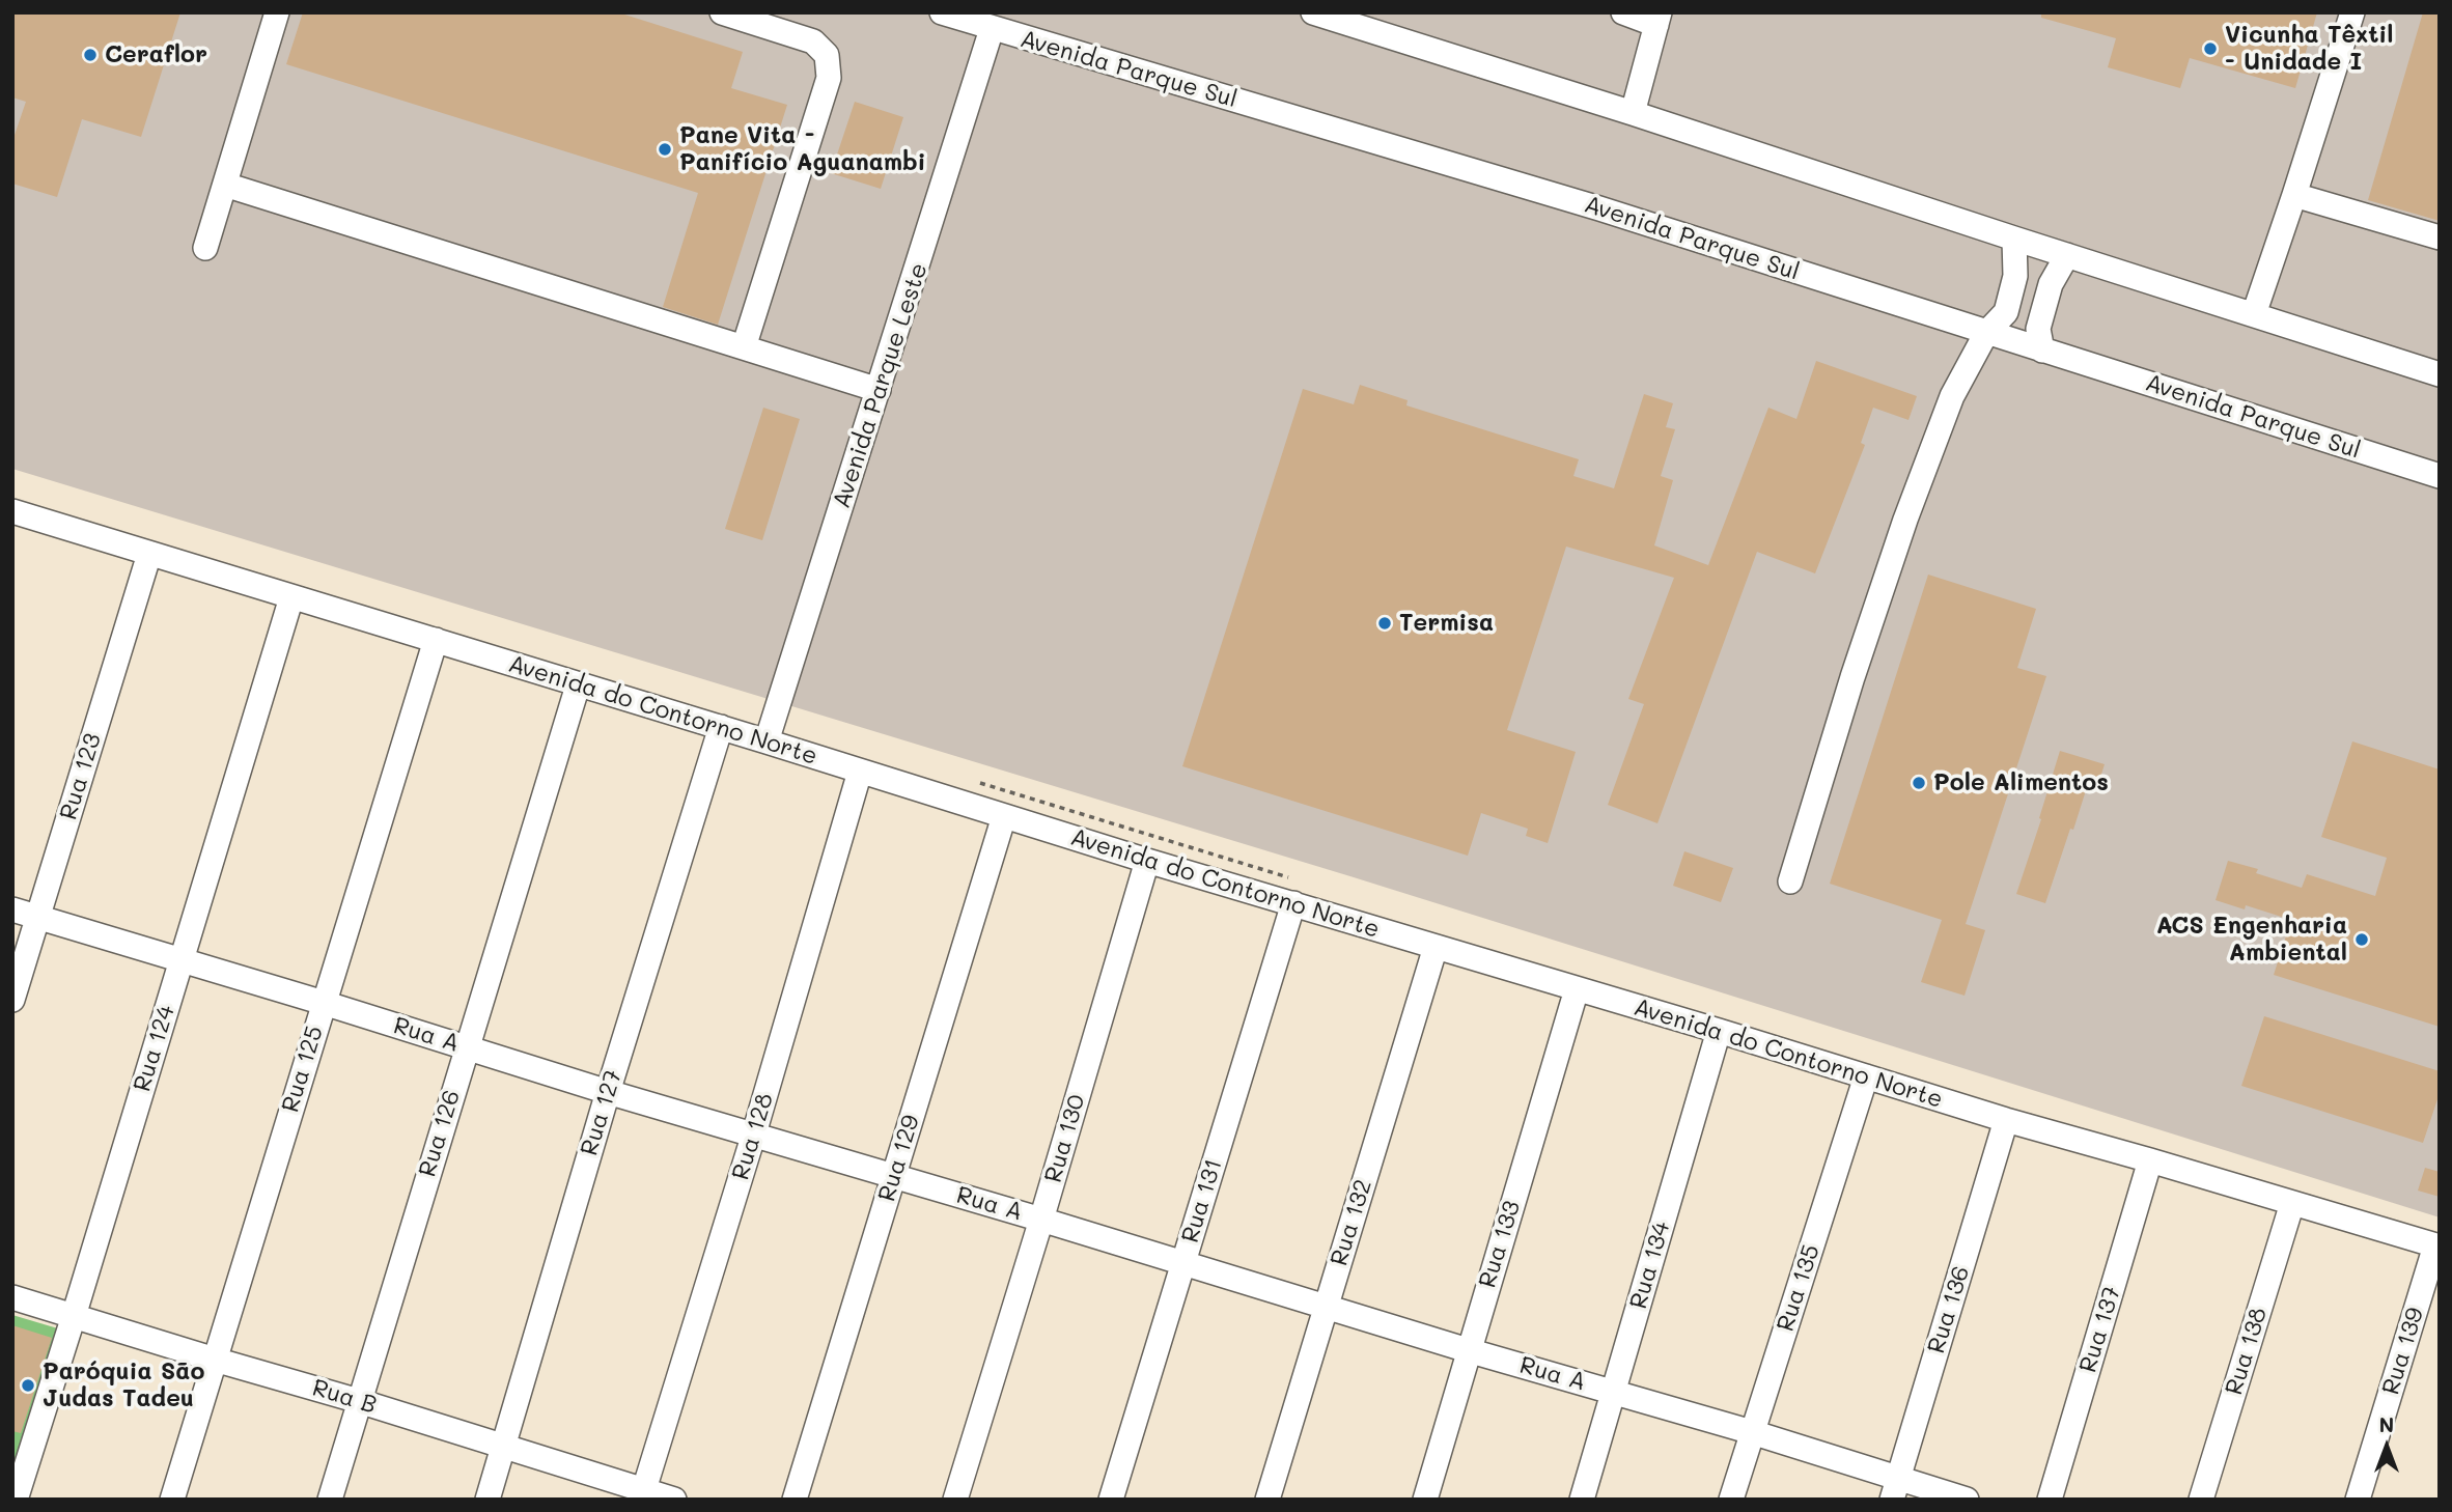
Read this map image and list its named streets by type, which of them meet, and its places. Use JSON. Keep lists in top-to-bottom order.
{
  "streets": {
    "street": [
      "Avenida Parque Sul",
      "Avenida Parque Leste",
      "Avenida do Contorno Norte",
      "Rua 123",
      "Rua A",
      "Rua 124",
      "Rua 125",
      "Rua 127",
      "Rua 126",
      "Rua 128",
      "Rua 130",
      "Rua 129",
      "Rua 131",
      "Rua 132",
      "Rua 133",
      "Rua 134",
      "Rua 135",
      "Rua 136",
      "Rua 137",
      "Rua 138",
      "Rua 139",
      "Rua B"
    ]
  },
  "crossings": [
    ["Avenida Parque Sul", "Avenida Parque Leste"],
    ["Avenida Parque Leste", "Avenida do Contorno Norte"],
    ["Avenida do Contorno Norte", "Rua 123"],
    ["Avenida do Contorno Norte", "Rua 124"],
    ["Avenida do Contorno Norte", "Rua 125"],
    ["Avenida do Contorno Norte", "Rua 127"],
    ["Avenida do Contorno Norte", "Rua 126"],
    ["Avenida do Contorno Norte", "Rua 128"],
    ["Avenida do Contorno Norte", "Rua 130"],
    ["Avenida do Contorno Norte", "Rua 129"],
    ["Avenida do Contorno Norte", "Rua 131"],
    ["Avenida do Contorno Norte", "Rua 132"],
    ["Avenida do Contorno Norte", "Rua 133"],
    ["Avenida do Contorno Norte", "Rua 134"],
    ["Avenida do Contorno Norte", "Rua 135"],
    ["Avenida do Contorno Norte", "Rua 136"],
    ["Avenida do Contorno Norte", "Rua 137"],
    ["Avenida do Contorno Norte", "Rua 138"],
    ["Avenida do Contorno Norte", "Rua 139"],
    ["Rua 123", "Rua A"],
    ["Rua A", "Rua 124"],
    ["Rua A", "Rua 125"],
    ["Rua A", "Rua 127"],
    ["Rua A", "Rua 126"],
    ["Rua A", "Rua 128"],
    ["Rua A", "Rua 130"],
    ["Rua A", "Rua 129"],
    ["Rua A", "Rua 131"],
    ["Rua A", "Rua 132"],
    ["Rua A", "Rua 133"],
    ["Rua A", "Rua 134"],
    ["Rua A", "Rua 135"],
    ["Rua A", "Rua 136"],
    ["Rua 124", "Rua B"],
    ["Rua 125", "Rua B"],
    ["Rua 127", "Rua B"],
    ["Rua 126", "Rua B"],
    ["Rua 128", "Rua B"]
  ],
  "places": [
    "Vicunha Têxtil - Unidade I",
    "Ceraflor",
    "Pane Vita - Panifício Aguanambi",
    "Termisa",
    "Pole Alimentos",
    "ACS Engenharia Ambiental",
    "Paróquia São Judas Tadeu"
  ],
  "north": "top"
}
